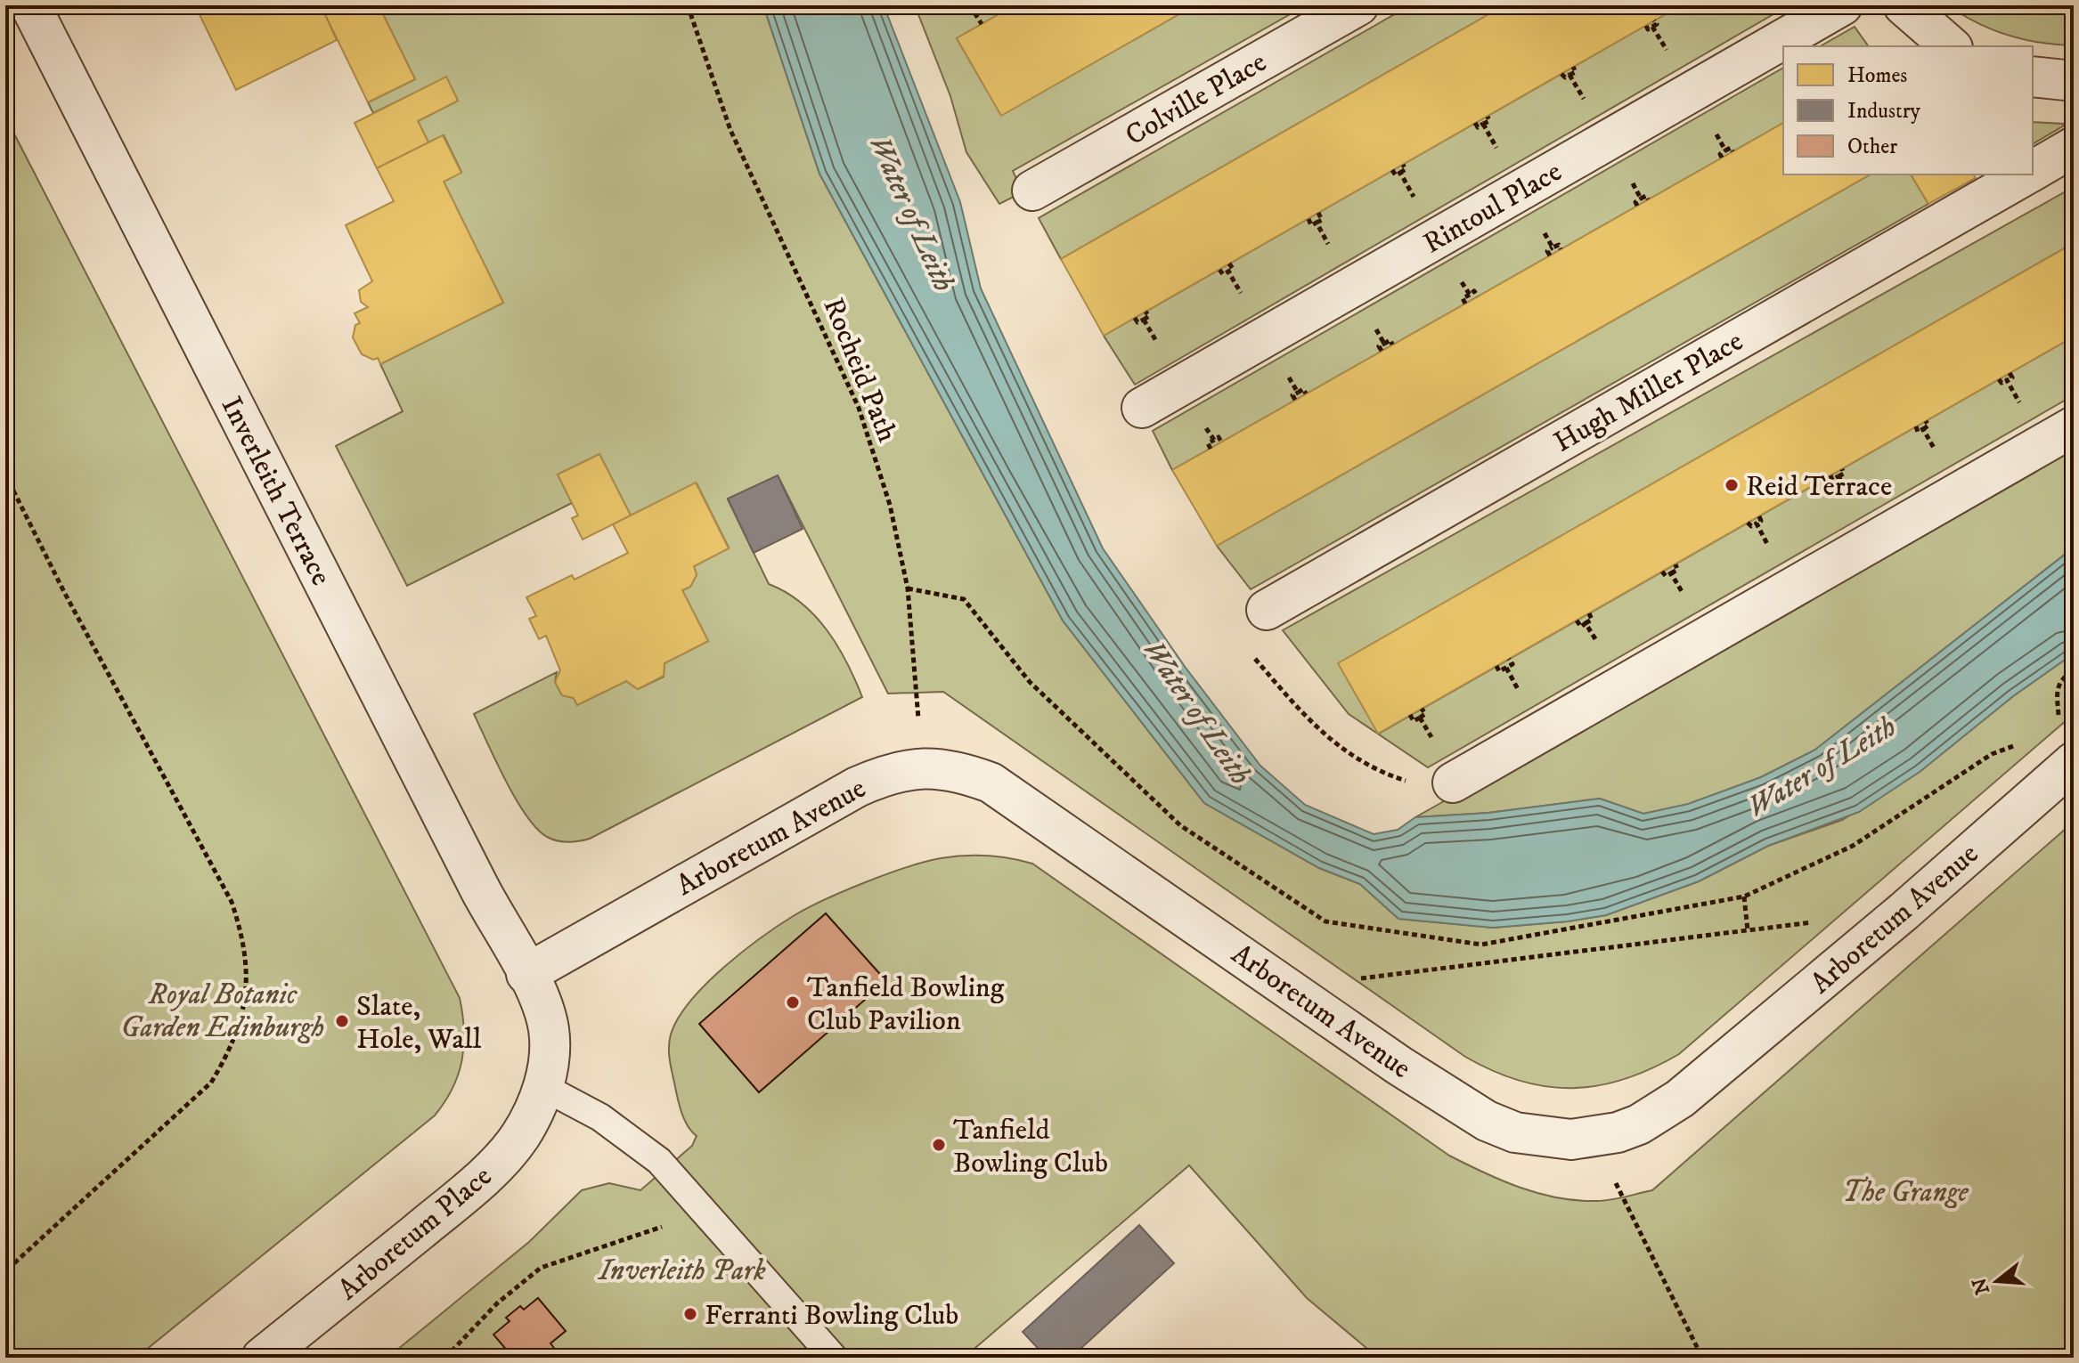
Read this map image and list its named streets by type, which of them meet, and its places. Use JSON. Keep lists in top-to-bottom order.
{
  "streets": {
    "street": [
      "Colville Place",
      "Rintoul Place",
      "Hugh Miller Place",
      "Inverleith Terrace",
      "Arboretum Avenue",
      "Arboretum Place"
    ],
    "path": ["Rocheid Path"]
  },
  "crossings": [
    ["Rocheid Path", "Arboretum Avenue"],
    ["Inverleith Terrace", "Arboretum Avenue"],
    ["Inverleith Terrace", "Arboretum Place"],
    ["Arboretum Avenue", "Arboretum Place"]
  ],
  "water": ["Water of Leith"],
  "parks": ["Royal Botanic Garden Edinburgh", "The Grange", "Inverleith Park"],
  "places": [
    "Reid Terrace",
    "Tanfield Bowling Club Pavilion",
    "Slate, Hole, Wall",
    "Tanfield Bowling Club",
    "Ferranti Bowling Club"
  ],
  "legend": ["Homes", "Industry", "Other"],
  "north": "left"
}
